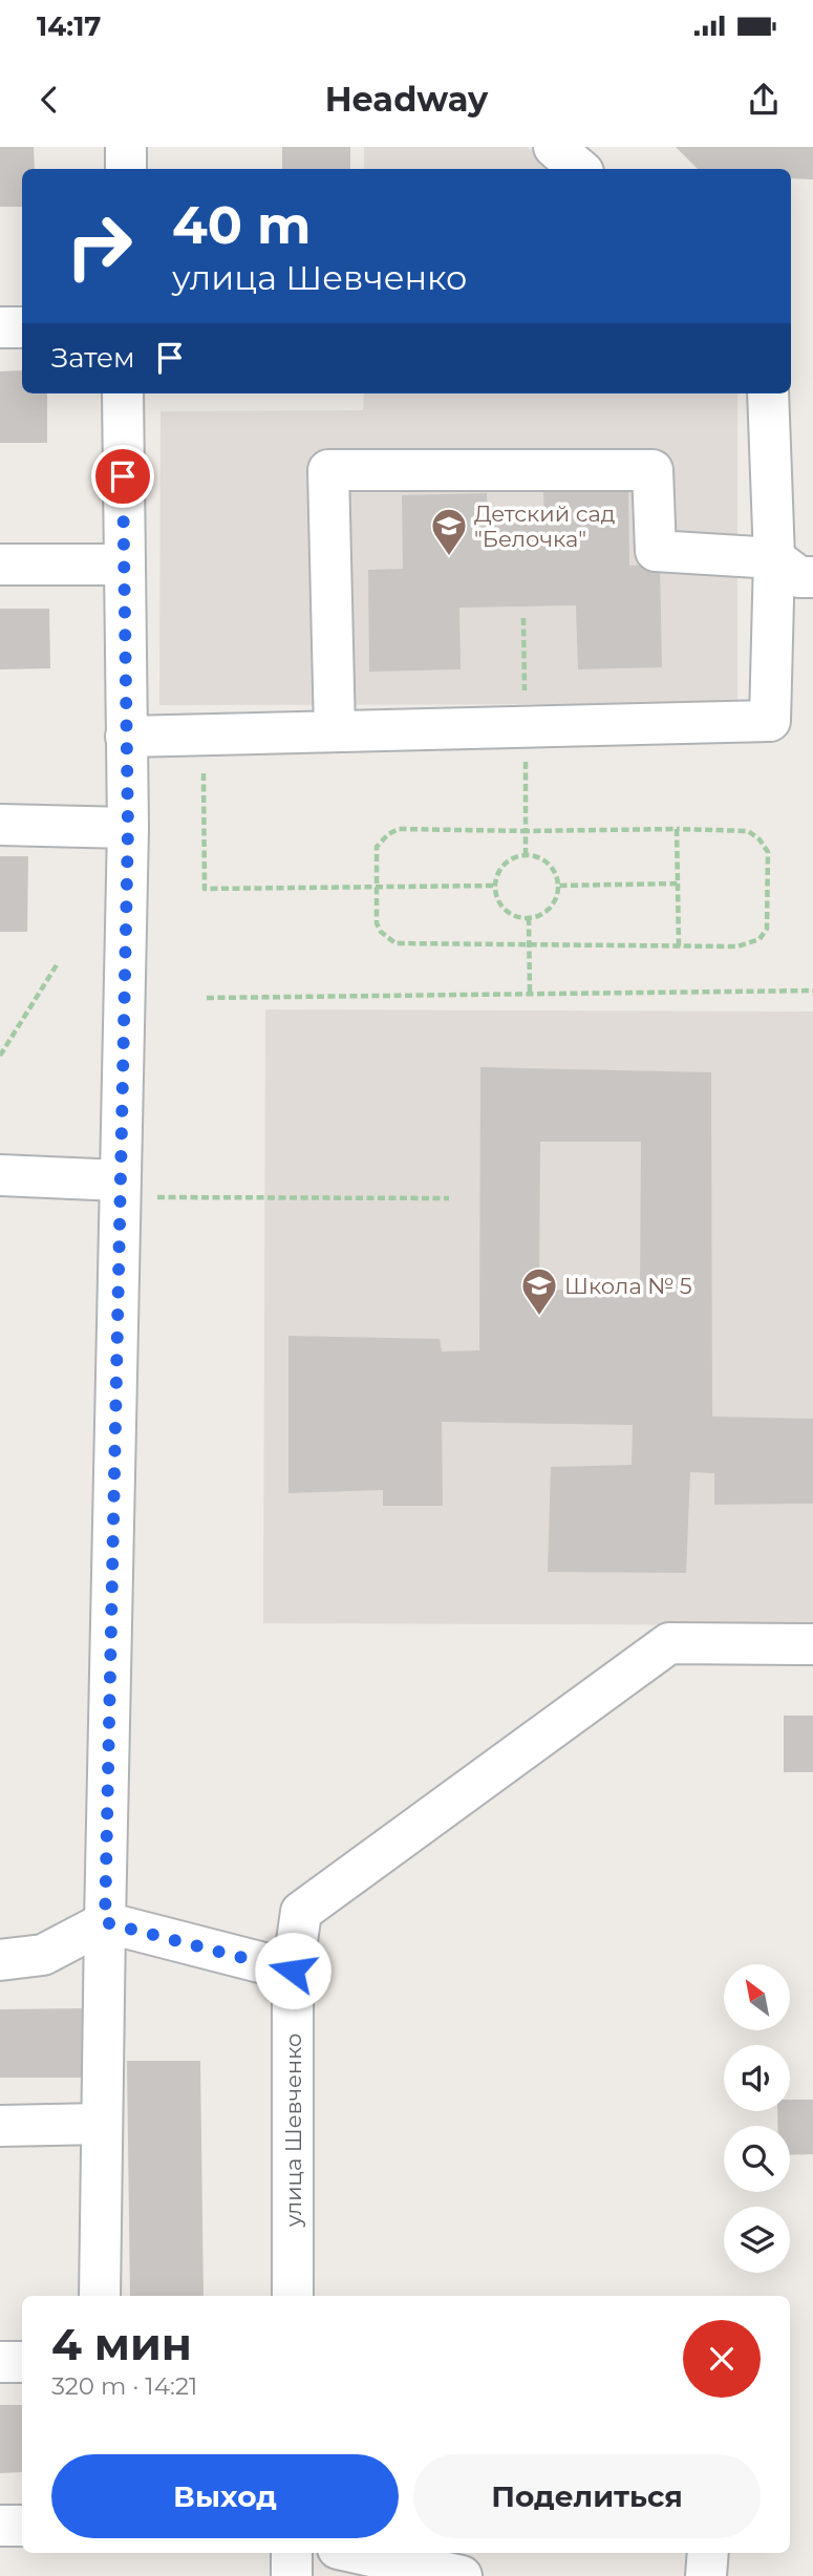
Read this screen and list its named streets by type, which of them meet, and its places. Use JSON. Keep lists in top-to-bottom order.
{
  "streets": {
    "street": ["улица Шевченко"]
  },
  "places": {
    "school or university": ["Детский сад \"Белочка\"", "Школа № 5"]
  },
  "north": "top left",
  "page": {
    "status": "14:17",
    "header": "Headway",
    "turn": ["40 m", "улица Шевченко"],
    "then": "Затем",
    "heading": ["4 мин", "320 m · 14:21"],
    "buttons": ["Выход", "Поделиться"]
  }
}
